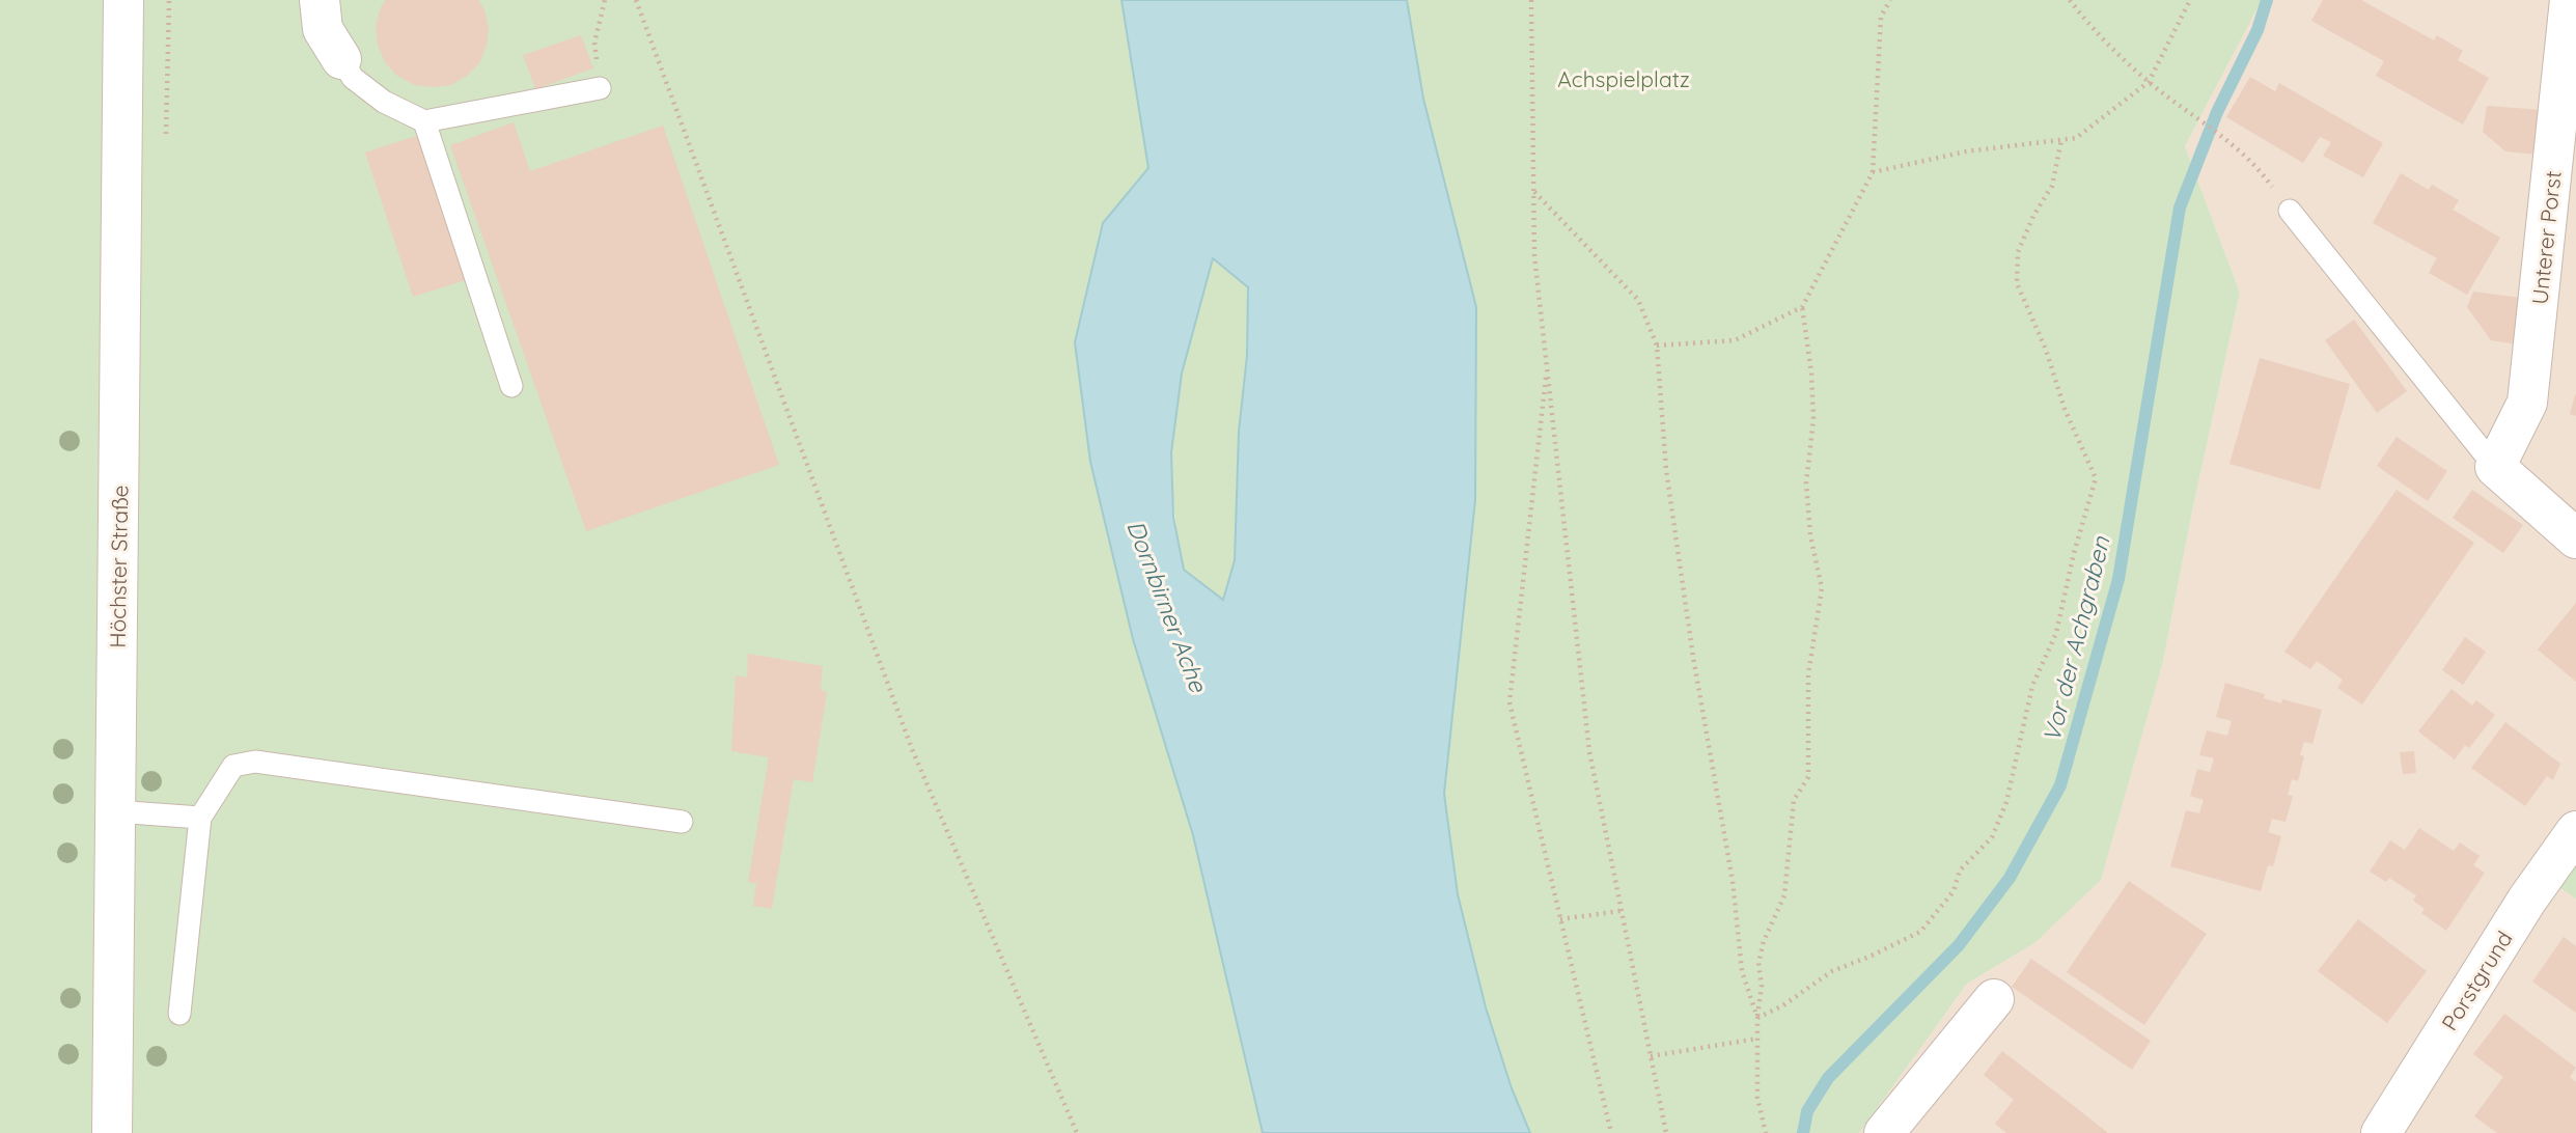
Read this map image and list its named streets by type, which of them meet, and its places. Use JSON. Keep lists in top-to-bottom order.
{
  "streets": {
    "street": ["Unterer Porst", "Höchster Straße", "Porstgrund"]
  },
  "water": ["Dornbirner Ache", "Vor der Achgraben"],
  "parks": ["Achspielplatz"]
}
